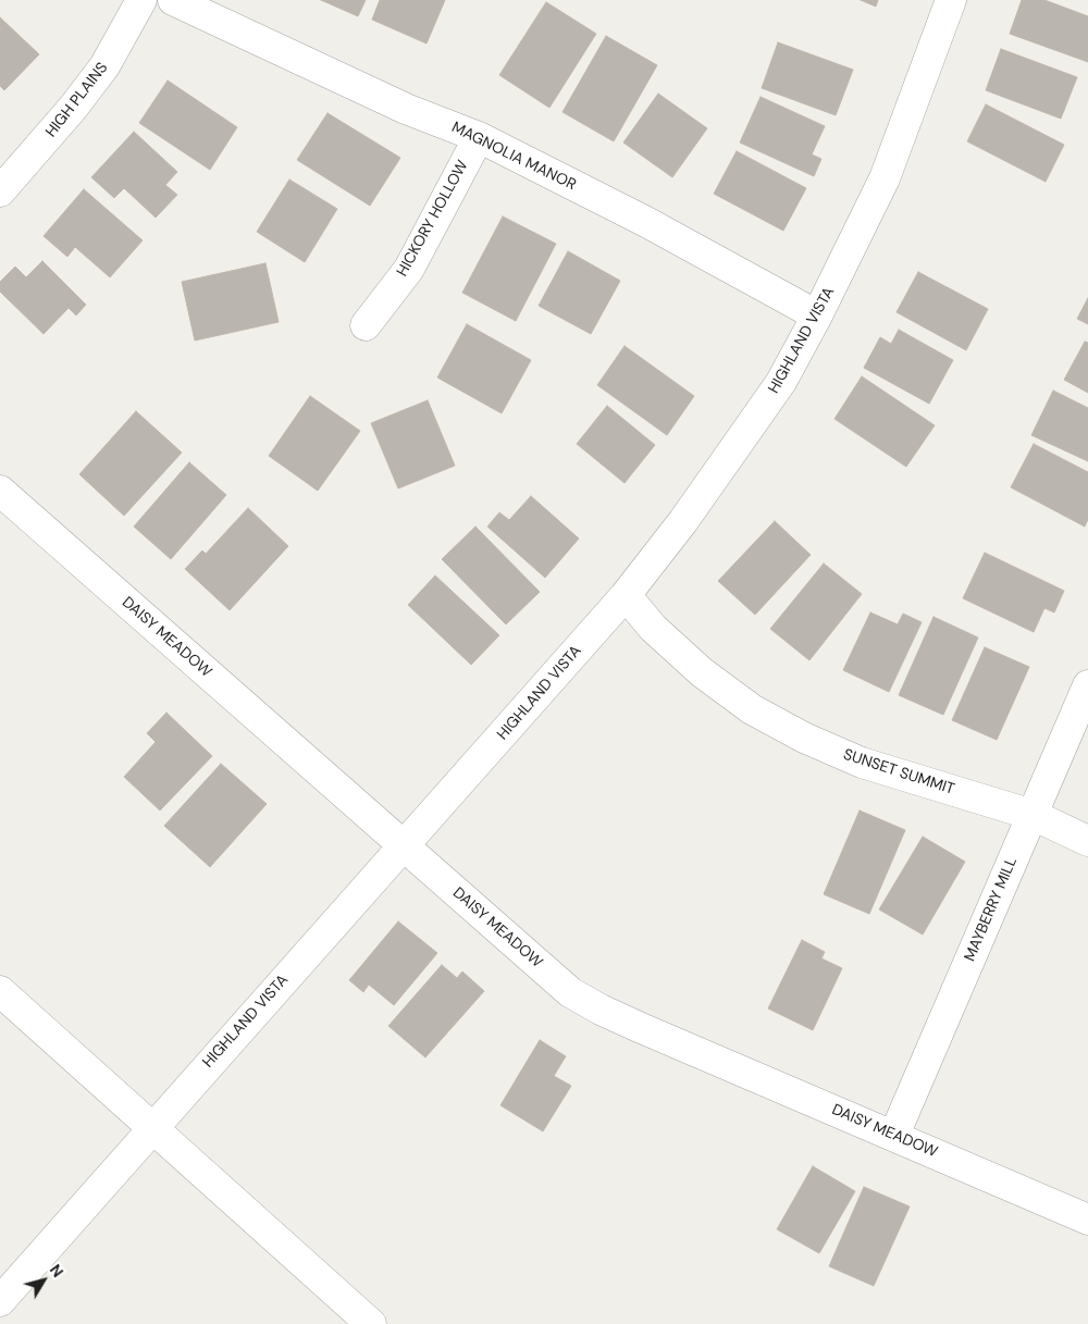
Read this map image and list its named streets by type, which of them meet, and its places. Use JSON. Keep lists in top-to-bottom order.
{
  "streets": {
    "street": [
      "HIGH PLAINS",
      "MAGNOLIA MANOR",
      "HICKORY HOLLOW",
      "HIGHLAND VISTA",
      "DAISY MEADOW",
      "SUNSET SUMMIT",
      "MAYBERRY MILL"
    ]
  },
  "crossings": [
    ["MAGNOLIA MANOR", "HICKORY HOLLOW"],
    ["MAGNOLIA MANOR", "HIGHLAND VISTA"],
    ["HIGHLAND VISTA", "DAISY MEADOW"],
    ["HIGHLAND VISTA", "SUNSET SUMMIT"],
    ["DAISY MEADOW", "MAYBERRY MILL"],
    ["SUNSET SUMMIT", "MAYBERRY MILL"]
  ],
  "north": "top right"
}
